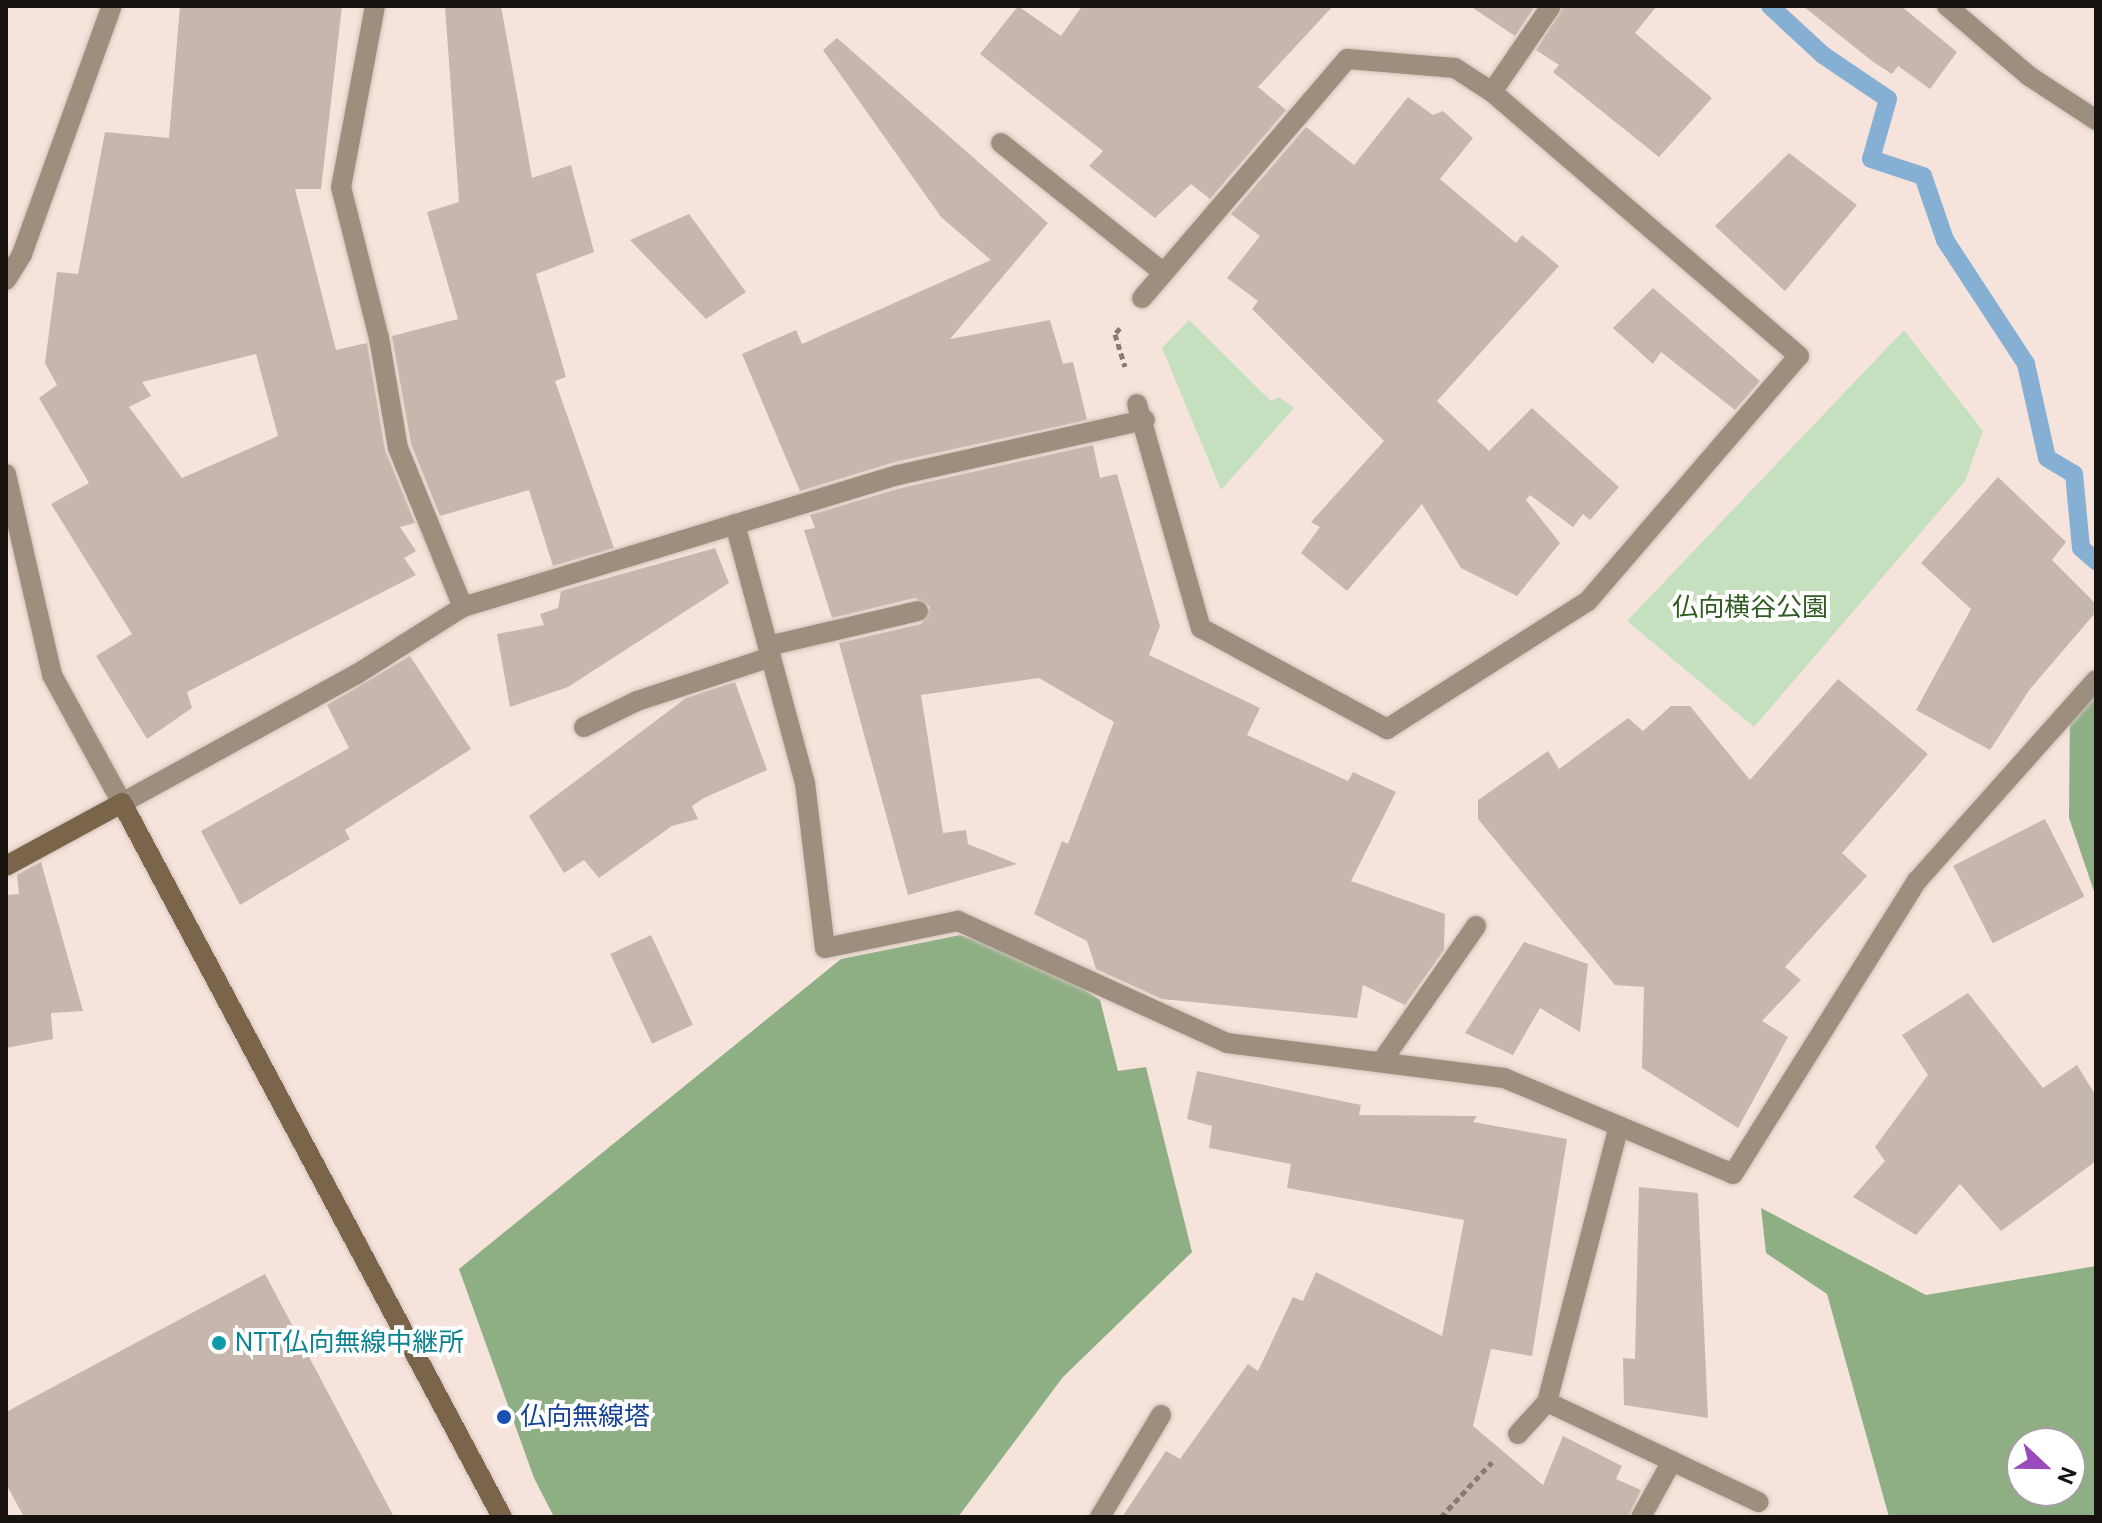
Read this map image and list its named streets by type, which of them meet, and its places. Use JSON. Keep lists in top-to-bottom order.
{
  "parks": ["仏向横谷公園"],
  "places": ["NTT仏向無線中継所", "仏向無線塔"],
  "north": "right"
}
